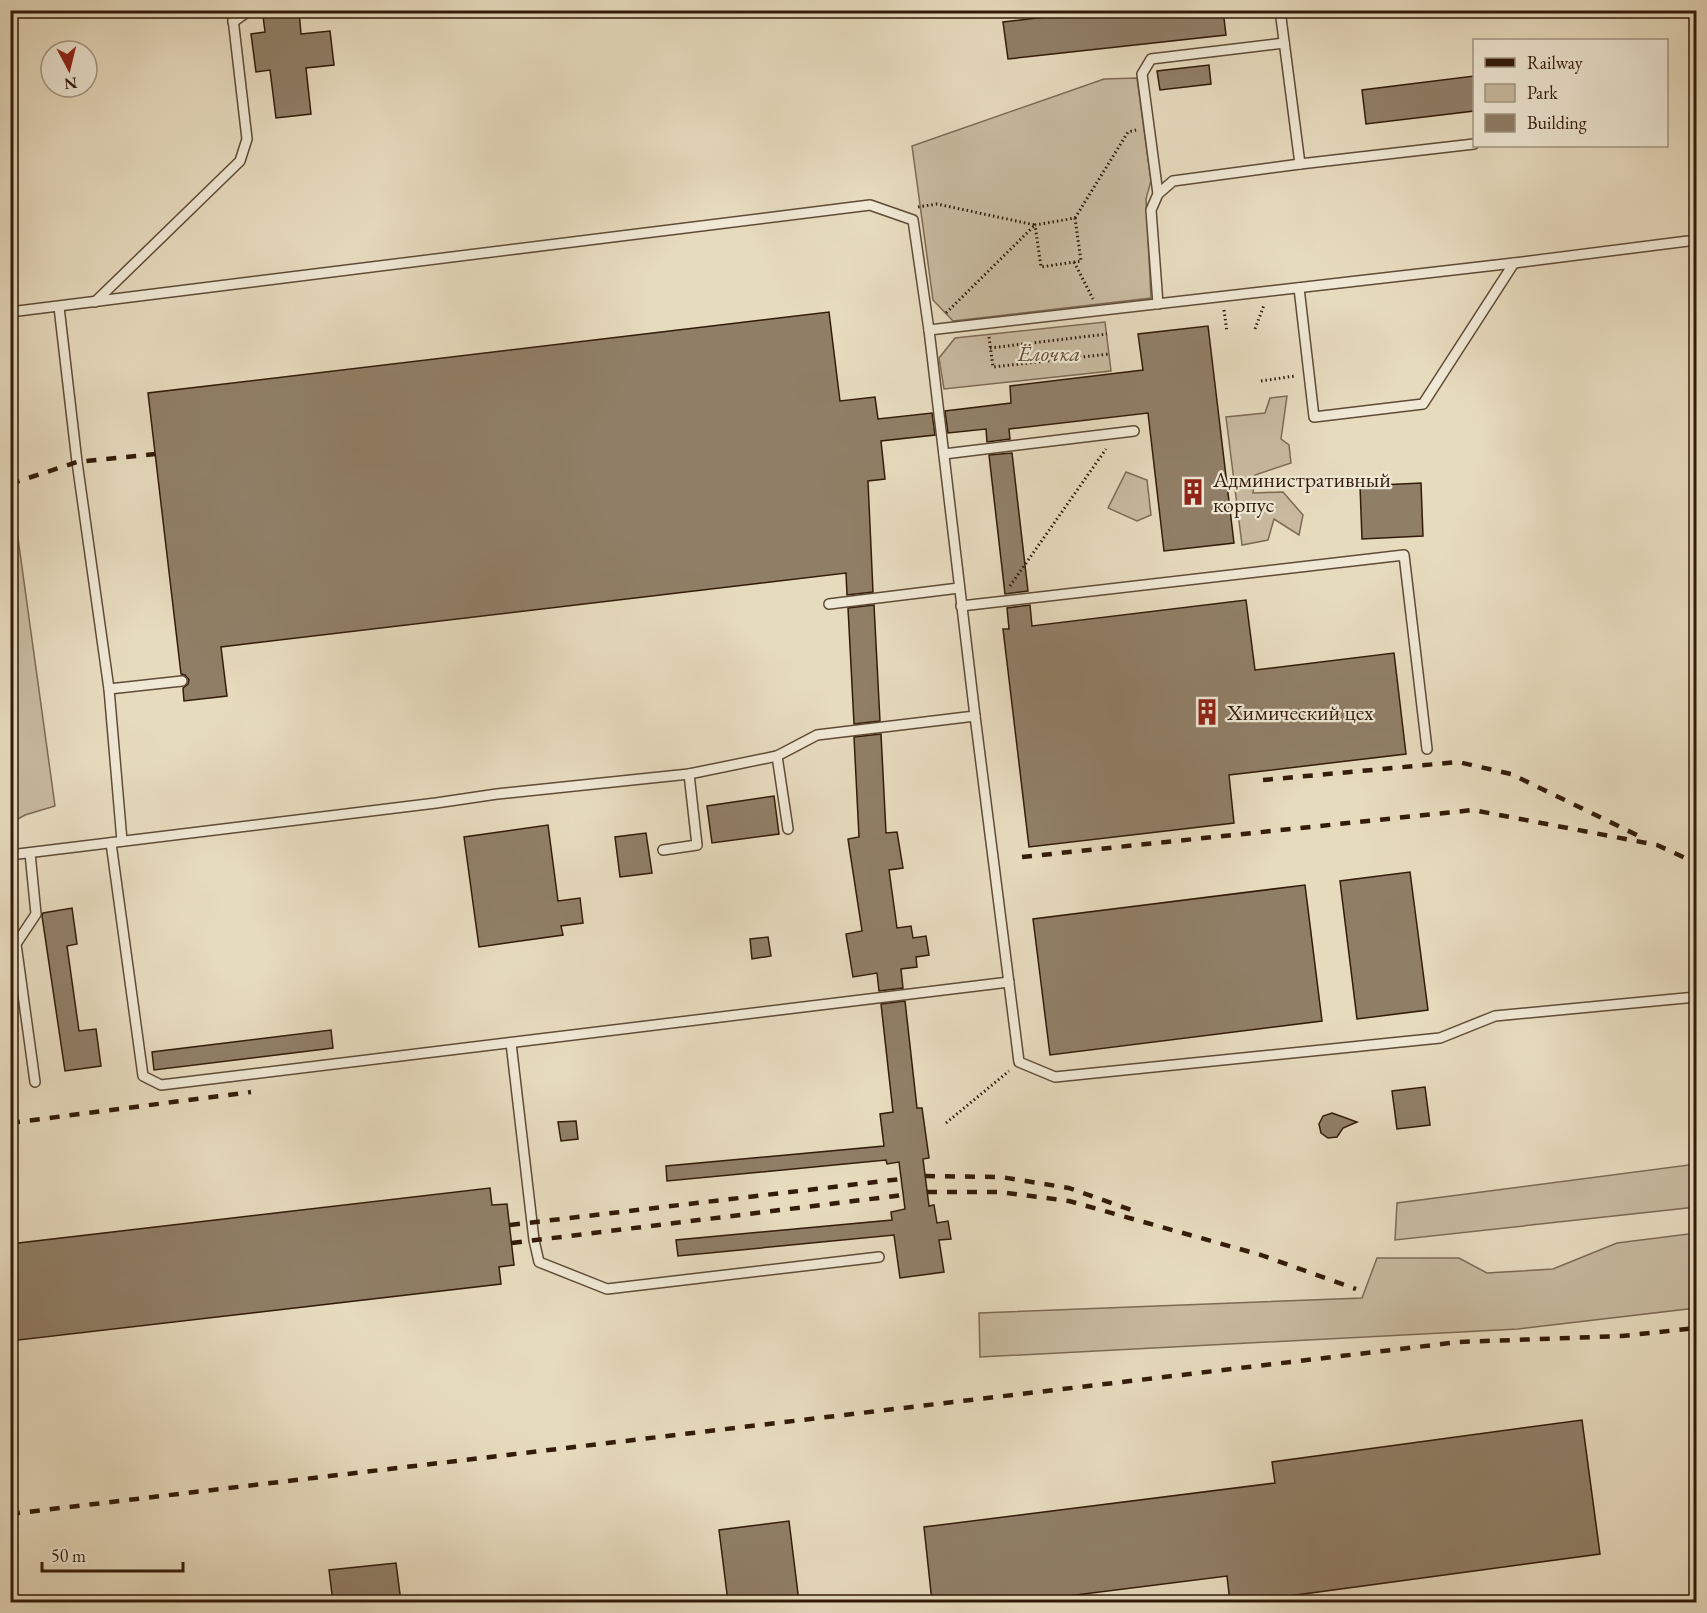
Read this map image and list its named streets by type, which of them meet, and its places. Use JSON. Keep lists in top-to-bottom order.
{
  "parks": ["Ёлочка"],
  "places": {
    "building": ["Административный корпус", "Химический цех"]
  },
  "legend": ["Railway", "Park", "Building"],
  "scale_bar": "50 m",
  "north": "bottom"
}
